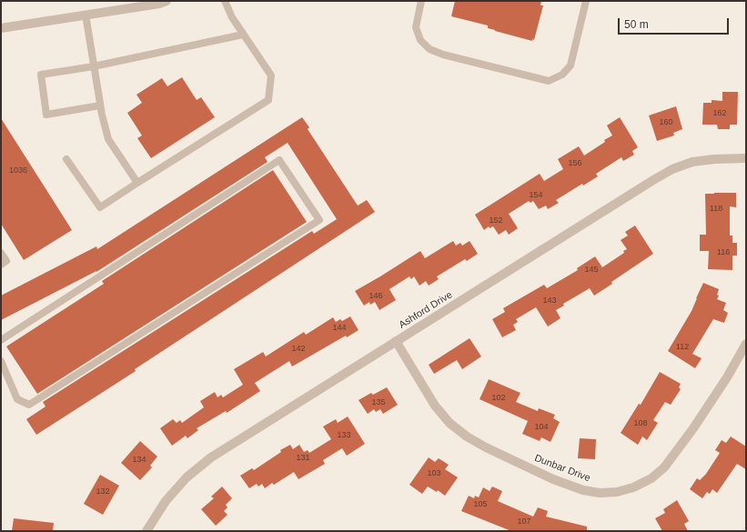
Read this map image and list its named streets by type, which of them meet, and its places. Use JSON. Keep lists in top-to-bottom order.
{
  "streets": {
    "street": ["Ashford Drive", "Dunbar Drive"]
  },
  "crossings": [
    ["Ashford Drive", "Dunbar Drive"]
  ],
  "house_numbers": [
    "162",
    "160",
    "156",
    "1036",
    "154",
    "118",
    "152",
    "116",
    "145",
    "146",
    "143",
    "144",
    "112",
    "142",
    "102",
    "135",
    "108",
    "104",
    "133",
    "131",
    "134",
    "103",
    "132",
    "105",
    "107"
  ],
  "scale_bar": "50 m"
}
